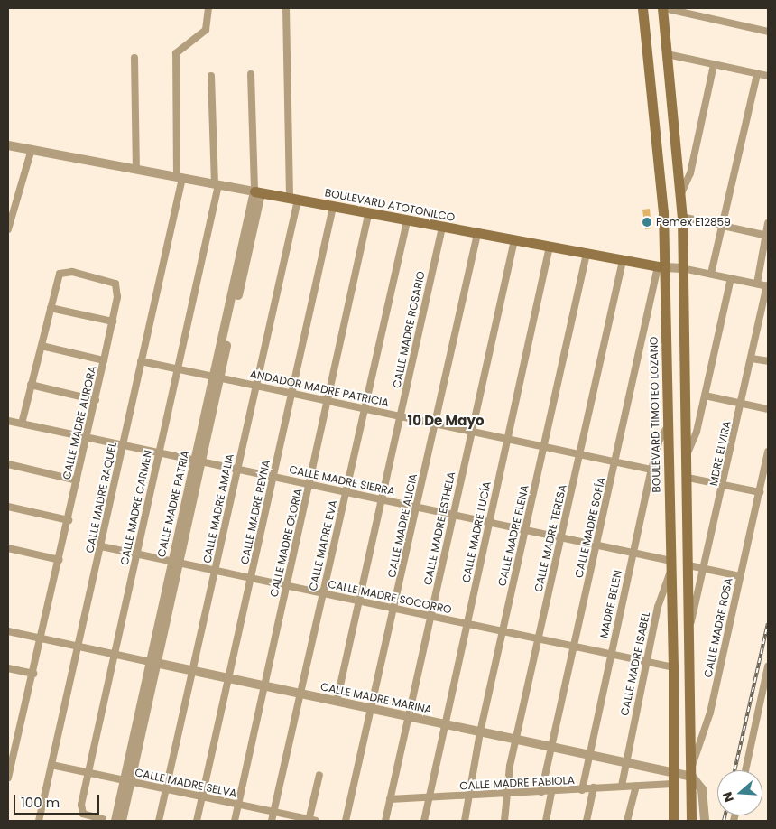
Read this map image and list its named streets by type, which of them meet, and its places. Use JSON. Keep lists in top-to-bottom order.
{
  "streets": {
    "main road": ["BOULEVARD ATOTONILCO", "BOULEVARD TIMOTEO LOZANO"],
    "street": [
      "CALLE MADRE ROSARIO",
      "ANDADOR MADRE PATRICIA",
      "CALLE MADRE AURORA",
      "MDRE ELVIRA",
      "CALLE MADRE SIERRA",
      "CALLE MADRE RAQUEL",
      "CALLE MADRE PATRIA",
      "CALLE MADRE CARMEN",
      "CALLE MADRE AMALIA",
      "CALLE MADRE REYNA",
      "CALLE MADRE ALICIA",
      "CALLE MADRE SOFÍA",
      "CALLE MADRE ESTHELA",
      "CALLE MADRE LUCÍA",
      "CALLE MADRE ELENA",
      "CALLE MADRE TERESA",
      "CALLE MADRE GLORIA",
      "CALLE MADRE EVA",
      "CALLE MADRE SOCORRO",
      "MADRE BELEN",
      "CALLE MADRE ROSA",
      "CALLE MADRE ISABEL",
      "CALLE MADRE MARINA",
      "CALLE MADRE SELVA",
      "CALLE MADRE FABIOLA"
    ]
  },
  "crossings": [
    ["BOULEVARD ATOTONILCO", "CALLE MADRE ROSARIO"],
    ["BOULEVARD ATOTONILCO", "BOULEVARD TIMOTEO LOZANO"],
    ["BOULEVARD ATOTONILCO", "MDRE ELVIRA"],
    ["BOULEVARD ATOTONILCO", "CALLE MADRE RAQUEL"],
    ["BOULEVARD ATOTONILCO", "CALLE MADRE PATRIA"],
    ["BOULEVARD ATOTONILCO", "CALLE MADRE CARMEN"],
    ["BOULEVARD ATOTONILCO", "CALLE MADRE AMALIA"],
    ["BOULEVARD ATOTONILCO", "CALLE MADRE REYNA"],
    ["BOULEVARD ATOTONILCO", "CALLE MADRE ALICIA"],
    ["BOULEVARD ATOTONILCO", "CALLE MADRE SOFÍA"],
    ["BOULEVARD ATOTONILCO", "CALLE MADRE ESTHELA"],
    ["BOULEVARD ATOTONILCO", "CALLE MADRE LUCÍA"],
    ["BOULEVARD ATOTONILCO", "CALLE MADRE ELENA"],
    ["BOULEVARD ATOTONILCO", "CALLE MADRE TERESA"],
    ["BOULEVARD ATOTONILCO", "CALLE MADRE GLORIA"],
    ["BOULEVARD ATOTONILCO", "CALLE MADRE EVA"],
    ["CALLE MADRE ROSARIO", "ANDADOR MADRE PATRICIA"],
    ["CALLE MADRE ROSARIO", "CALLE MADRE SIERRA"],
    ["CALLE MADRE ROSARIO", "CALLE MADRE SOCORRO"],
    ["CALLE MADRE ROSARIO", "CALLE MADRE MARINA"],
    ["ANDADOR MADRE PATRICIA", "CALLE MADRE RAQUEL"],
    ["ANDADOR MADRE PATRICIA", "CALLE MADRE PATRIA"],
    ["ANDADOR MADRE PATRICIA", "CALLE MADRE CARMEN"],
    ["ANDADOR MADRE PATRICIA", "CALLE MADRE AMALIA"],
    ["ANDADOR MADRE PATRICIA", "CALLE MADRE REYNA"],
    ["ANDADOR MADRE PATRICIA", "CALLE MADRE ALICIA"],
    ["ANDADOR MADRE PATRICIA", "CALLE MADRE SOFÍA"],
    ["ANDADOR MADRE PATRICIA", "CALLE MADRE ESTHELA"],
    ["ANDADOR MADRE PATRICIA", "CALLE MADRE LUCÍA"],
    ["ANDADOR MADRE PATRICIA", "CALLE MADRE ELENA"],
    ["ANDADOR MADRE PATRICIA", "CALLE MADRE TERESA"],
    ["ANDADOR MADRE PATRICIA", "CALLE MADRE GLORIA"],
    ["ANDADOR MADRE PATRICIA", "CALLE MADRE EVA"],
    ["ANDADOR MADRE PATRICIA", "MADRE BELEN"],
    ["BOULEVARD TIMOTEO LOZANO", "CALLE MADRE SIERRA"],
    ["BOULEVARD TIMOTEO LOZANO", "CALLE MADRE SOFÍA"],
    ["BOULEVARD TIMOTEO LOZANO", "CALLE MADRE SOCORRO"],
    ["BOULEVARD TIMOTEO LOZANO", "MADRE BELEN"],
    ["BOULEVARD TIMOTEO LOZANO", "CALLE MADRE ISABEL"],
    ["BOULEVARD TIMOTEO LOZANO", "CALLE MADRE MARINA"],
    ["BOULEVARD TIMOTEO LOZANO", "CALLE MADRE FABIOLA"],
    ["CALLE MADRE AURORA", "CALLE MADRE SIERRA"],
    ["CALLE MADRE AURORA", "CALLE MADRE MARINA"],
    ["CALLE MADRE SIERRA", "CALLE MADRE RAQUEL"],
    ["CALLE MADRE SIERRA", "CALLE MADRE PATRIA"],
    ["CALLE MADRE SIERRA", "CALLE MADRE CARMEN"],
    ["CALLE MADRE SIERRA", "CALLE MADRE AMALIA"],
    ["CALLE MADRE SIERRA", "CALLE MADRE REYNA"],
    ["CALLE MADRE SIERRA", "CALLE MADRE ALICIA"],
    ["CALLE MADRE SIERRA", "CALLE MADRE SOFÍA"],
    ["CALLE MADRE SIERRA", "CALLE MADRE ESTHELA"],
    ["CALLE MADRE SIERRA", "CALLE MADRE LUCÍA"],
    ["CALLE MADRE SIERRA", "CALLE MADRE ELENA"],
    ["CALLE MADRE SIERRA", "CALLE MADRE TERESA"],
    ["CALLE MADRE SIERRA", "CALLE MADRE GLORIA"],
    ["CALLE MADRE SIERRA", "CALLE MADRE EVA"],
    ["CALLE MADRE SIERRA", "MADRE BELEN"],
    ["CALLE MADRE SIERRA", "CALLE MADRE ISABEL"],
    ["CALLE MADRE RAQUEL", "CALLE MADRE SOCORRO"],
    ["CALLE MADRE RAQUEL", "CALLE MADRE MARINA"],
    ["CALLE MADRE RAQUEL", "CALLE MADRE SELVA"],
    ["CALLE MADRE PATRIA", "CALLE MADRE SOCORRO"],
    ["CALLE MADRE PATRIA", "CALLE MADRE MARINA"],
    ["CALLE MADRE PATRIA", "CALLE MADRE SELVA"],
    ["CALLE MADRE CARMEN", "CALLE MADRE SOCORRO"],
    ["CALLE MADRE CARMEN", "CALLE MADRE MARINA"],
    ["CALLE MADRE CARMEN", "CALLE MADRE SELVA"],
    ["CALLE MADRE AMALIA", "CALLE MADRE SOCORRO"],
    ["CALLE MADRE AMALIA", "CALLE MADRE MARINA"],
    ["CALLE MADRE AMALIA", "CALLE MADRE SELVA"],
    ["CALLE MADRE REYNA", "CALLE MADRE SOCORRO"],
    ["CALLE MADRE REYNA", "CALLE MADRE MARINA"],
    ["CALLE MADRE REYNA", "CALLE MADRE SELVA"],
    ["CALLE MADRE ALICIA", "CALLE MADRE SOCORRO"],
    ["CALLE MADRE ALICIA", "CALLE MADRE MARINA"],
    ["CALLE MADRE SOFÍA", "CALLE MADRE SOCORRO"],
    ["CALLE MADRE SOFÍA", "CALLE MADRE MARINA"],
    ["CALLE MADRE SOFÍA", "CALLE MADRE FABIOLA"],
    ["CALLE MADRE ESTHELA", "CALLE MADRE SOCORRO"],
    ["CALLE MADRE ESTHELA", "CALLE MADRE MARINA"],
    ["CALLE MADRE ESTHELA", "CALLE MADRE FABIOLA"],
    ["CALLE MADRE LUCÍA", "CALLE MADRE SOCORRO"],
    ["CALLE MADRE LUCÍA", "CALLE MADRE MARINA"],
    ["CALLE MADRE LUCÍA", "CALLE MADRE FABIOLA"],
    ["CALLE MADRE ELENA", "CALLE MADRE SOCORRO"],
    ["CALLE MADRE ELENA", "CALLE MADRE MARINA"],
    ["CALLE MADRE ELENA", "CALLE MADRE FABIOLA"],
    ["CALLE MADRE TERESA", "CALLE MADRE SOCORRO"],
    ["CALLE MADRE TERESA", "CALLE MADRE MARINA"],
    ["CALLE MADRE TERESA", "CALLE MADRE FABIOLA"],
    ["CALLE MADRE GLORIA", "CALLE MADRE SOCORRO"],
    ["CALLE MADRE GLORIA", "CALLE MADRE MARINA"],
    ["CALLE MADRE GLORIA", "CALLE MADRE SELVA"],
    ["CALLE MADRE EVA", "CALLE MADRE SOCORRO"],
    ["CALLE MADRE EVA", "CALLE MADRE MARINA"],
    ["CALLE MADRE EVA", "CALLE MADRE SELVA"],
    ["CALLE MADRE SOCORRO", "MADRE BELEN"],
    ["CALLE MADRE SOCORRO", "CALLE MADRE ISABEL"],
    ["MADRE BELEN", "CALLE MADRE MARINA"],
    ["MADRE BELEN", "CALLE MADRE FABIOLA"],
    ["CALLE MADRE ISABEL", "CALLE MADRE MARINA"],
    ["CALLE MADRE ISABEL", "CALLE MADRE FABIOLA"]
  ],
  "districts": ["10 De Mayo"],
  "places": ["Pemex E12859"],
  "scale_bar": "100 m",
  "north": "left"
}
